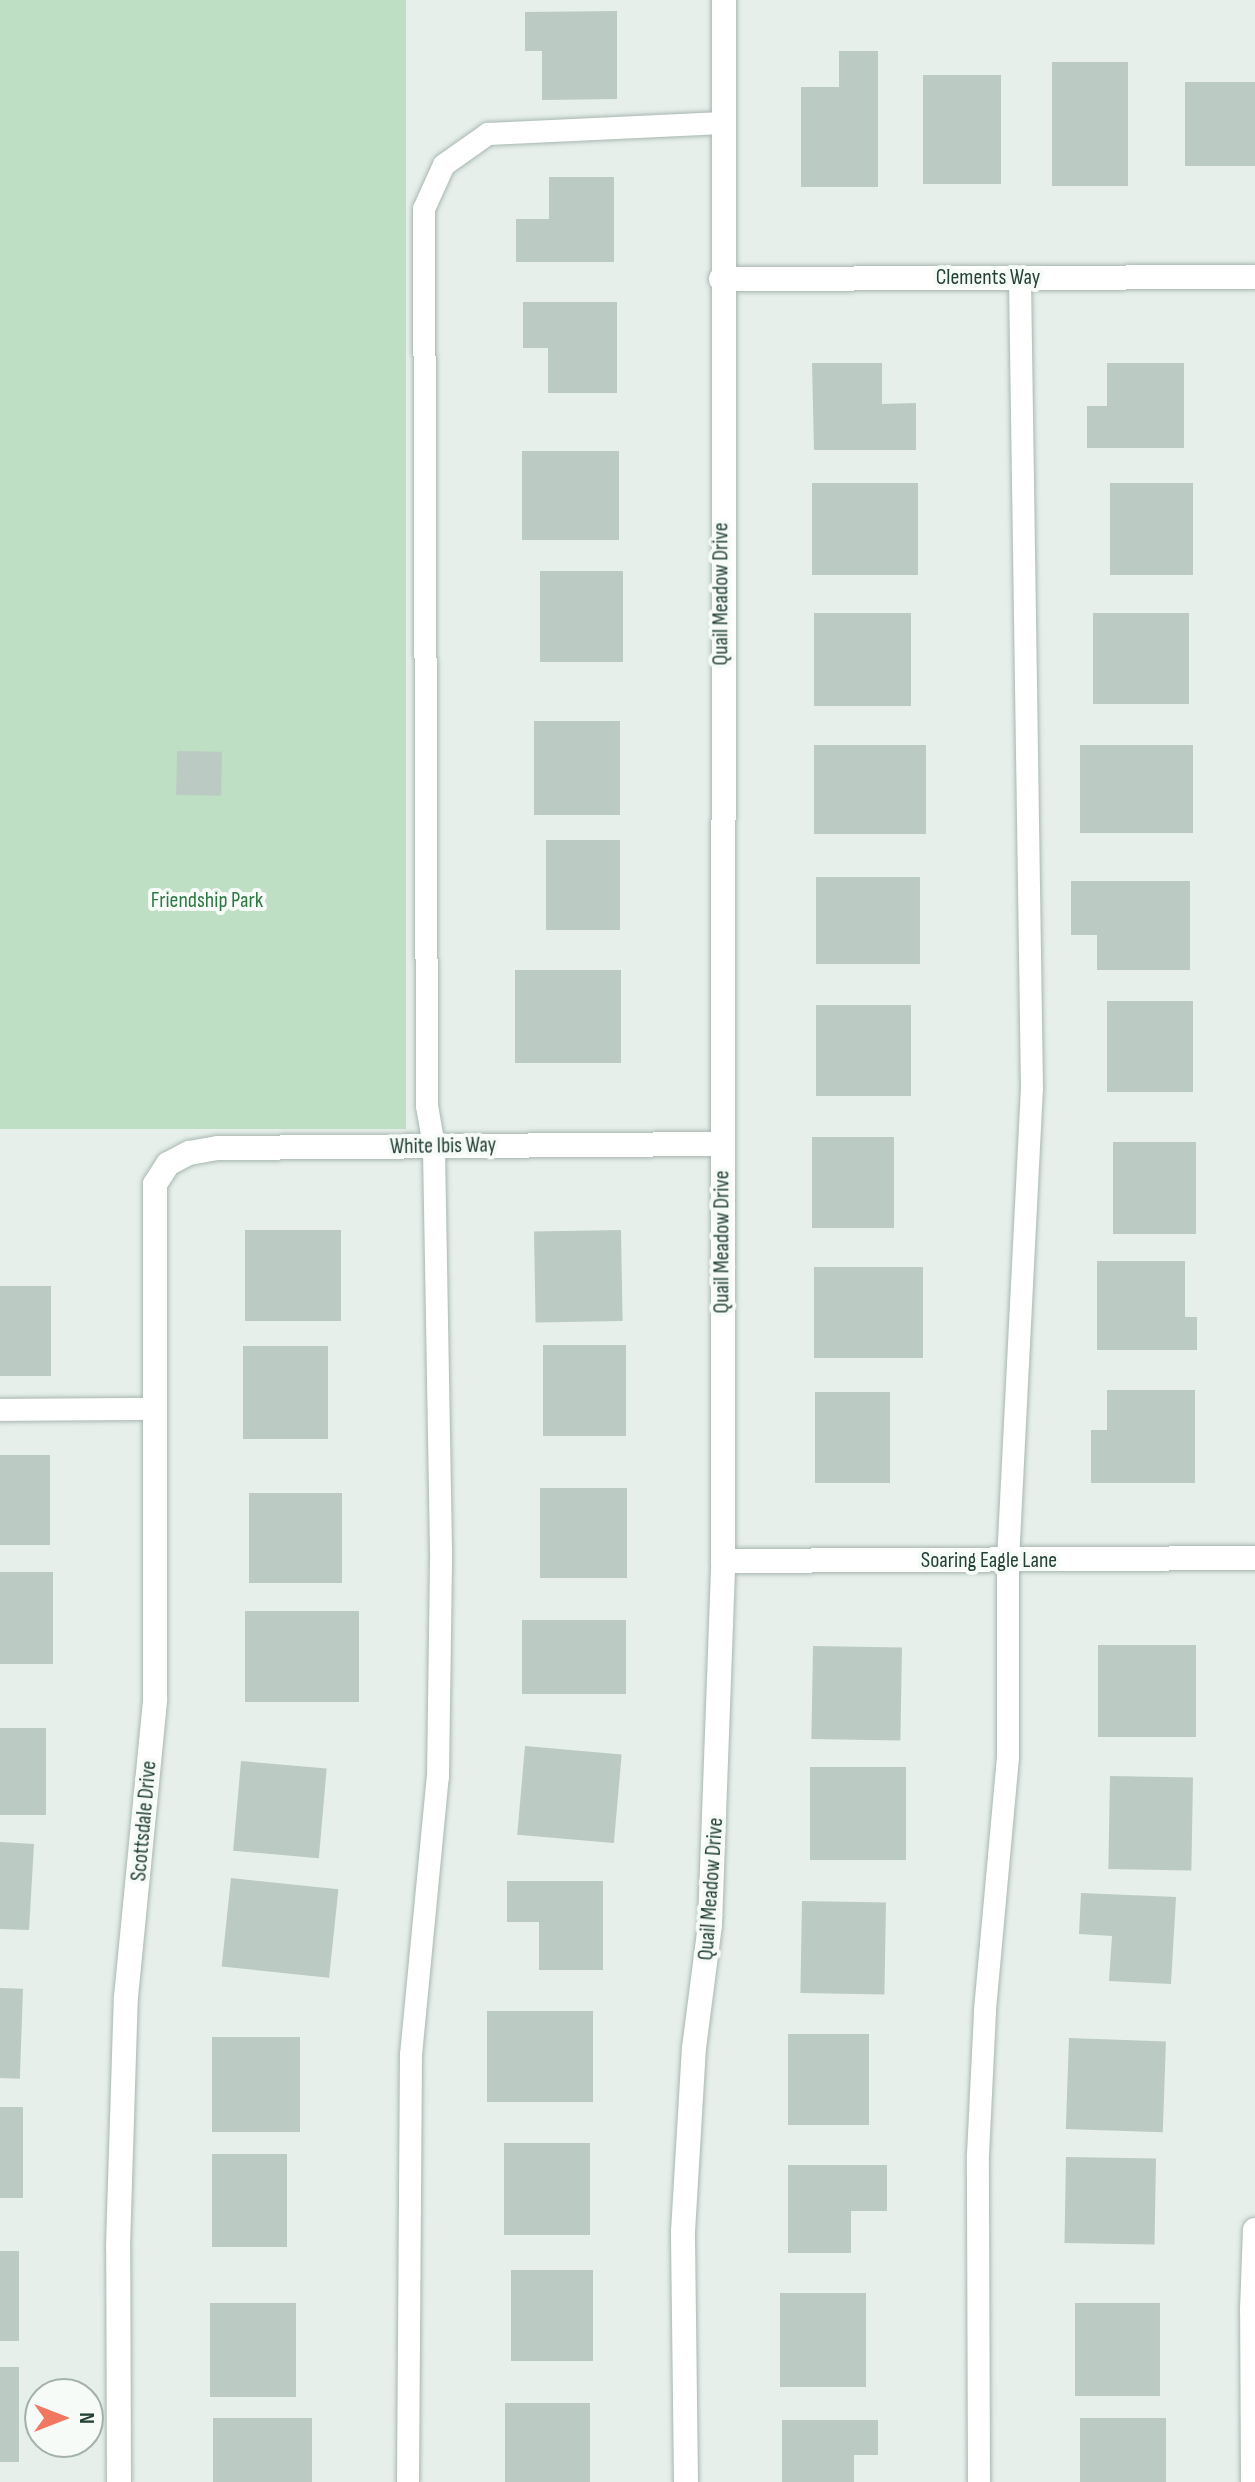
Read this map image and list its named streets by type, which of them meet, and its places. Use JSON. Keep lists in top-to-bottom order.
{
  "streets": {
    "street": [
      "Clements Way",
      "Quail Meadow Drive",
      "White Ibis Way",
      "Soaring Eagle Lane",
      "Scottsdale Drive"
    ]
  },
  "crossings": [
    ["Clements Way", "Quail Meadow Drive"],
    ["Quail Meadow Drive", "White Ibis Way"],
    ["Quail Meadow Drive", "Soaring Eagle Lane"],
    ["White Ibis Way", "Scottsdale Drive"]
  ],
  "parks": ["Friendship Park"],
  "north": "right"
}
